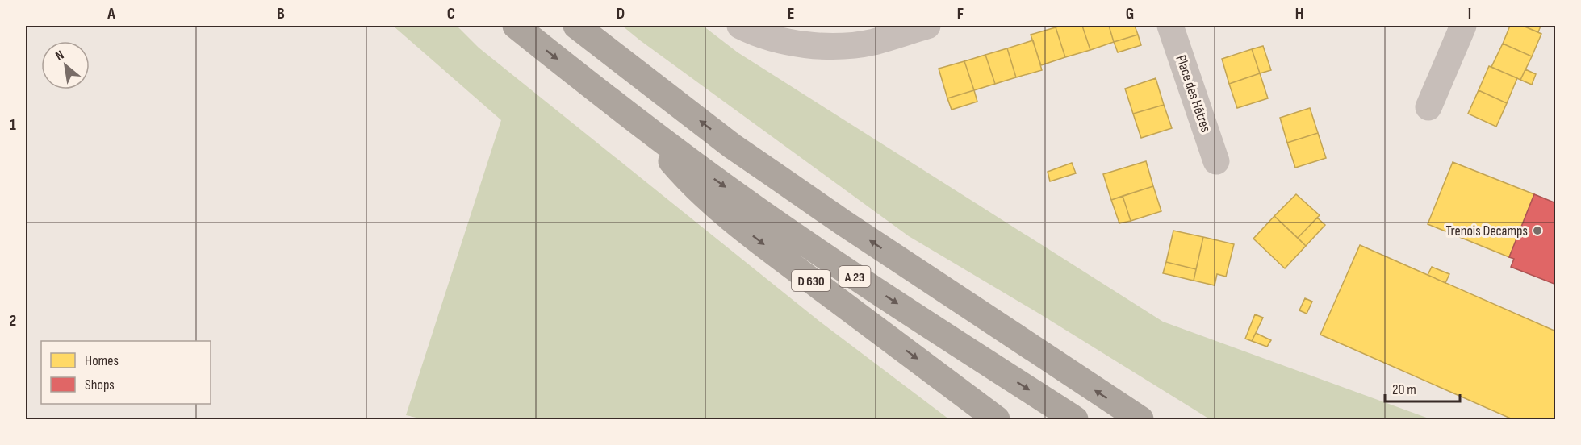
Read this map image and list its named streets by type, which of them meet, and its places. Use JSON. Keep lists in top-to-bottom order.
{
  "streets": {
    "highway": ["A 23", "D 630"],
    "street": ["Place des Hêtres"]
  },
  "crossings": [
    ["A 23", "D 630"]
  ],
  "places": ["Trenois Decamps"],
  "legend": ["Homes", "Shops"],
  "scale_bar": "20 m",
  "north": "top left",
  "grid": {
    "columns": [
      "A",
      "B",
      "C",
      "D",
      "E",
      "F",
      "G",
      "H",
      "I"
    ],
    "rows": ["1", "2"]
  }
}
